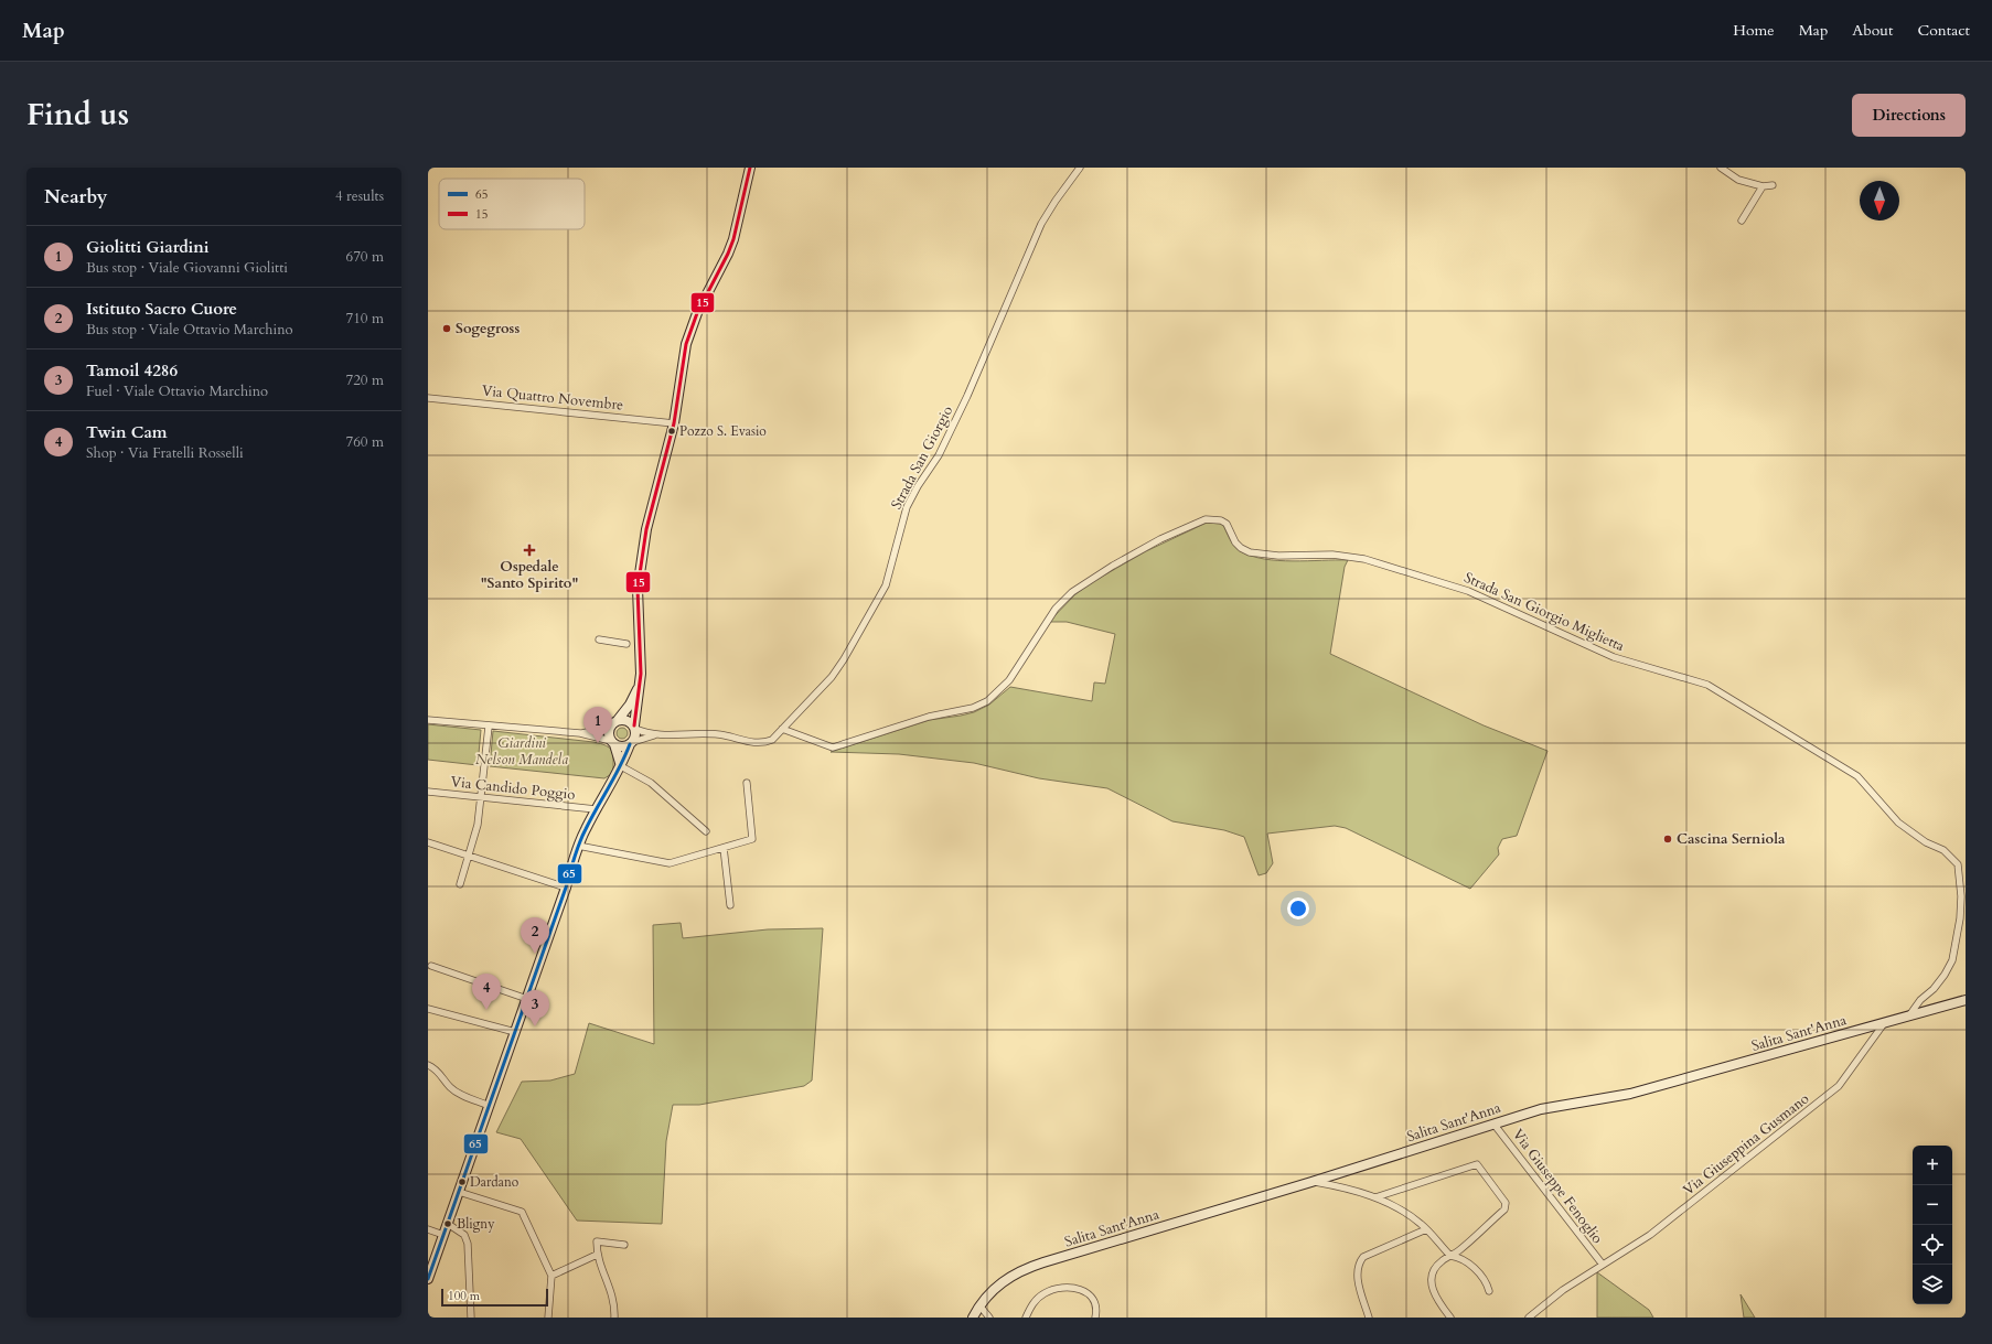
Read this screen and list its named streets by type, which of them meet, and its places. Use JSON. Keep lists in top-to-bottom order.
{
  "streets": {
    "street": [
      "Via Quattro Novembre",
      "Strada San Giorgio",
      "Strada San Giorgio Miglietta",
      "Via Candido Poggio",
      "Salita Sant'Anna",
      "Via Giuseppina Gusmano",
      "Via Giuseppe Fenoglio"
    ]
  },
  "crossings": [
    ["Strada San Giorgio", "Strada San Giorgio Miglietta"],
    ["Strada San Giorgio Miglietta", "Salita Sant'Anna"],
    ["Salita Sant'Anna", "Via Giuseppina Gusmano"],
    ["Salita Sant'Anna", "Via Giuseppe Fenoglio"],
    ["Via Giuseppina Gusmano", "Via Giuseppe Fenoglio"]
  ],
  "parks": ["Giardini Nelson Mandela"],
  "places": {
    "other": [
      "Sogegross",
      "Pozzo S. Evasio",
      "Cascina Serniola",
      "Dardano",
      "Bligny"
    ],
    "health": ["Ospedale \"Santo Spirito\""]
  },
  "lines": ["transit line 15", "transit line 65"],
  "legend": ["65", "15"],
  "scale_bar": "100 m",
  "north": "bottom",
  "page": {
    "header": "Map",
    "nav": [
      "Home",
      "Map",
      "About",
      "Contact"
    ],
    "title": "Find us",
    "buttons": "Directions",
    "heading": ["Nearby", "4 results"],
    "list": [
      {
        "mark": "1",
        "name": "Giolitti Giardini",
        "note": "Bus stop · Viale Giovanni Giolitti",
        "value": "670 m"
      },
      {
        "mark": "2",
        "name": "Istituto Sacro Cuore",
        "note": "Bus stop · Viale Ottavio Marchino",
        "value": "710 m"
      },
      {
        "mark": "3",
        "name": "Tamoil 4286",
        "note": "Fuel · Viale Ottavio Marchino",
        "value": "720 m"
      },
      {
        "mark": "4",
        "name": "Twin Cam",
        "note": "Shop · Via Fratelli Rosselli",
        "value": "760 m"
      }
    ],
    "pins": [
      "1",
      "2",
      "4",
      "3"
    ],
    "map_buttons": ["+", "−"],
    "scale": "100 m"
  }
}
